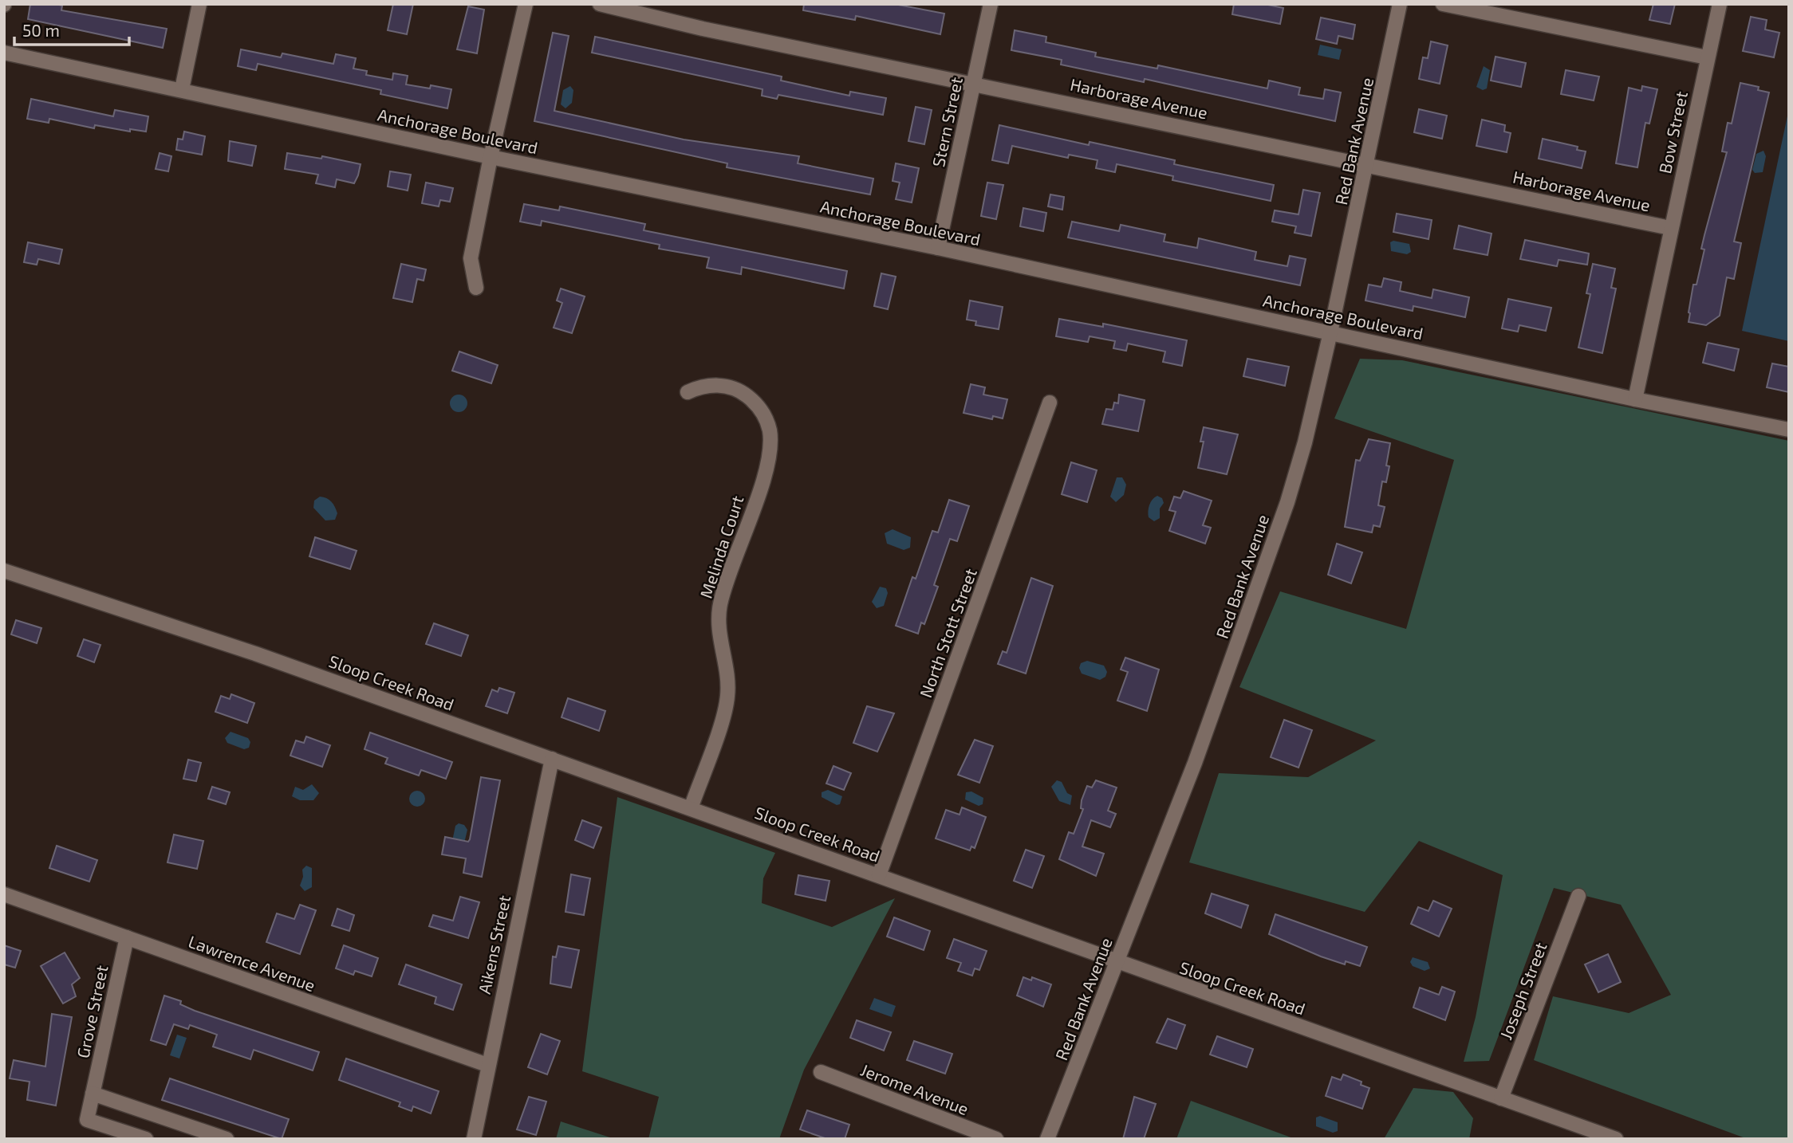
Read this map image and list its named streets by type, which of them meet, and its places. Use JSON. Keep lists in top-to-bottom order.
{
  "streets": {
    "street": [
      "Harborage Avenue",
      "Stern Street",
      "Anchorage Boulevard",
      "Bow Street",
      "Red Bank Avenue",
      "Melinda Court",
      "North Stott Street",
      "Sloop Creek Road",
      "Aikens Street",
      "Lawrence Avenue",
      "Joseph Street",
      "Grove Street",
      "Jerome Avenue"
    ]
  },
  "crossings": [
    ["Harborage Avenue", "Stern Street"],
    ["Harborage Avenue", "Bow Street"],
    ["Harborage Avenue", "Red Bank Avenue"],
    ["Stern Street", "Anchorage Boulevard"],
    ["Anchorage Boulevard", "Bow Street"],
    ["Anchorage Boulevard", "Red Bank Avenue"],
    ["Red Bank Avenue", "Sloop Creek Road"],
    ["Melinda Court", "Sloop Creek Road"],
    ["North Stott Street", "Sloop Creek Road"],
    ["Sloop Creek Road", "Aikens Street"],
    ["Sloop Creek Road", "Joseph Street"],
    ["Aikens Street", "Lawrence Avenue"],
    ["Lawrence Avenue", "Grove Street"]
  ],
  "scale_bar": "50 m"
}
